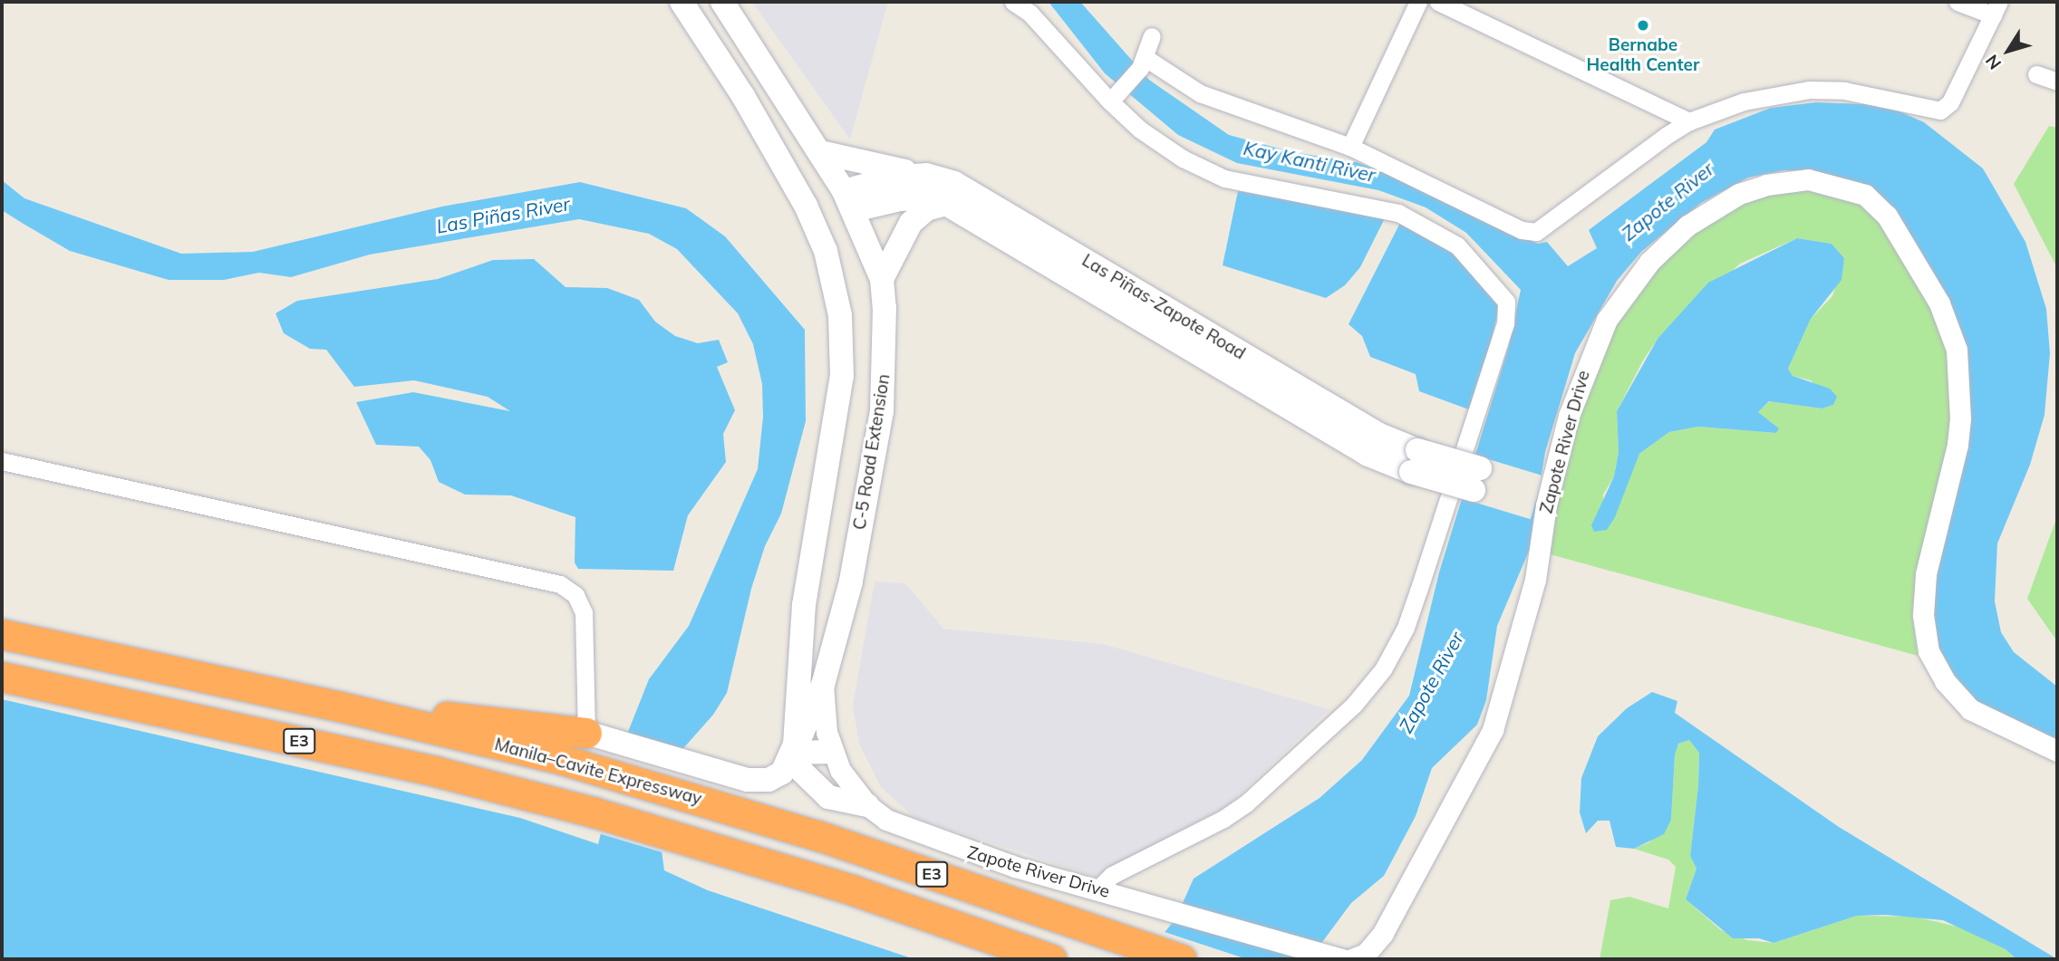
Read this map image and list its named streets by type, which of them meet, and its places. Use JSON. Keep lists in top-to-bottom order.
{
  "streets": {
    "highway": ["E3", "Manila–Cavite Expressway"],
    "main road": ["Las Piñas-Zapote Road", "C-5 Road Extension"],
    "street": ["Zapote River Drive"]
  },
  "crossings": [
    ["Las Piñas-Zapote Road", "C-5 Road Extension"],
    ["Zapote River Drive", "C-5 Road Extension"]
  ],
  "water": ["Kay Kanti River", "Zapote River", "Las Piñas River"],
  "places": ["Bernabe Health Center"],
  "north": "bottom left"
}
